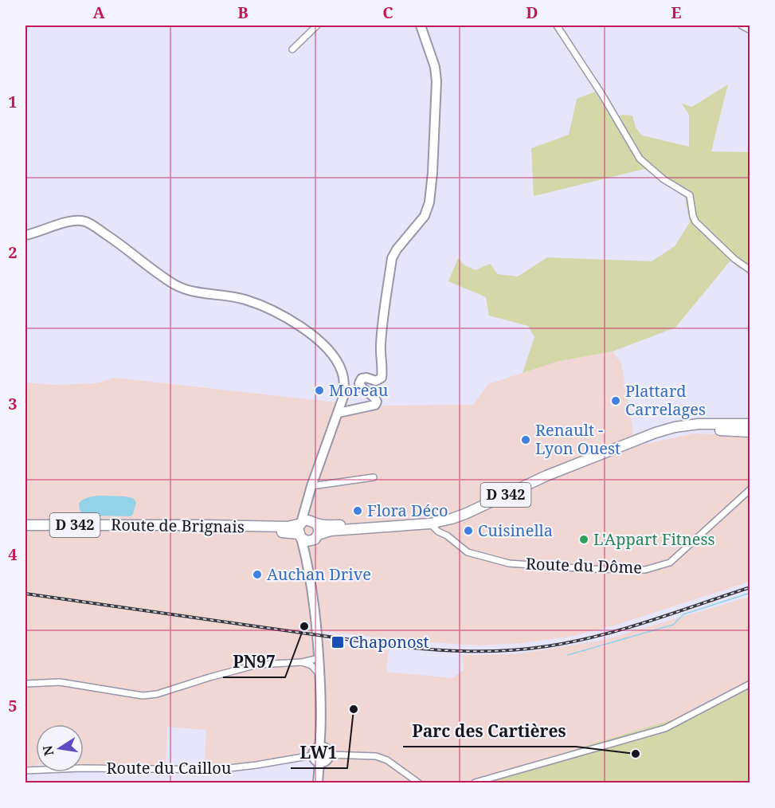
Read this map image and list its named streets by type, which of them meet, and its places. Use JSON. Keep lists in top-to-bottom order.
{
  "streets": {
    "main road": ["D 342", "Route de Brignais"],
    "street": ["Route du Dôme", "Route du Caillou"]
  },
  "crossings": [
    ["D 342", "Route de Brignais"],
    ["D 342", "Route du Dôme"]
  ],
  "places": {
    "other": [
      "Moreau",
      "Plattard Carrelages",
      "Renault - Lyon Ouest",
      "Flora Déco",
      "Cuisinella",
      "L'Appart Fitness",
      "Auchan Drive",
      "PN97",
      "LW1",
      "Parc des Cartières"
    ],
    "transit": ["Chaponost"]
  },
  "north": "left",
  "grid": {
    "columns": [
      "A",
      "B",
      "C",
      "D",
      "E"
    ],
    "rows": [
      "1",
      "2",
      "3",
      "4",
      "5"
    ]
  }
}
